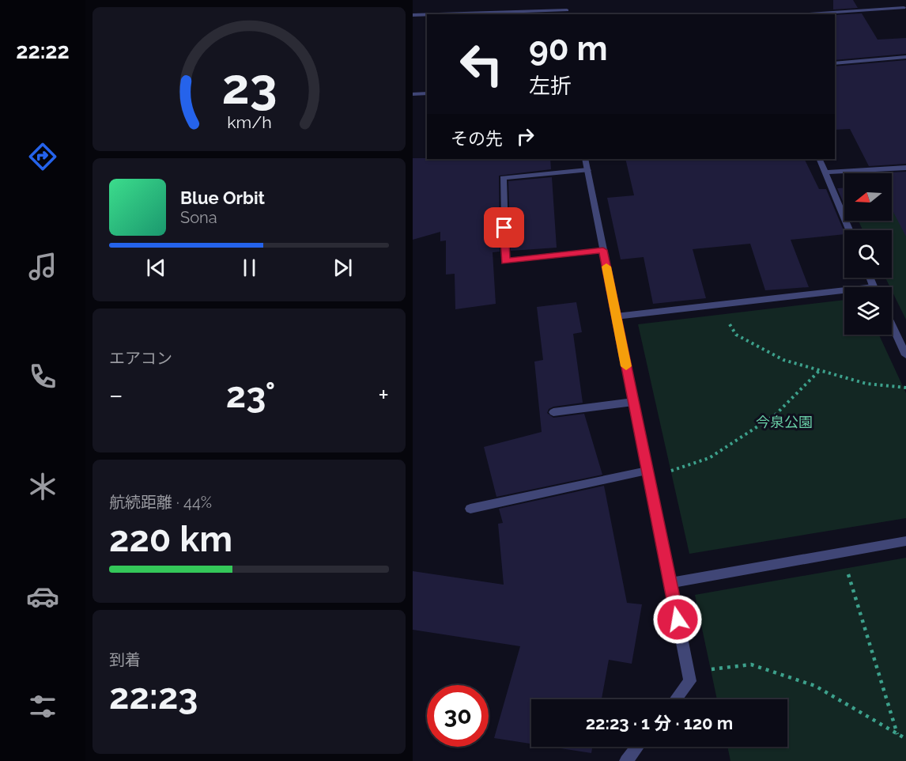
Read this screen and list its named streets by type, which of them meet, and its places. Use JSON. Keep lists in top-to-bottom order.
{
  "parks": ["今泉公園"],
  "north": "left",
  "page": {
    "tabs": "22:22",
    "turn": ["90 m", "左折"],
    "then": "その先",
    "song": ["Blue Orbit", "Sona"],
    "tile": [
      "エアコン",
      ["航続距離 · 44%", "220 km"],
      ["到着", "22:23"]
    ],
    "heat": ["−", "23°", "+"],
    "limit": "30",
    "trip": "22:23 · 1 分 · 120 m",
    "gauge": ["23", "km/h"]
  }
}
